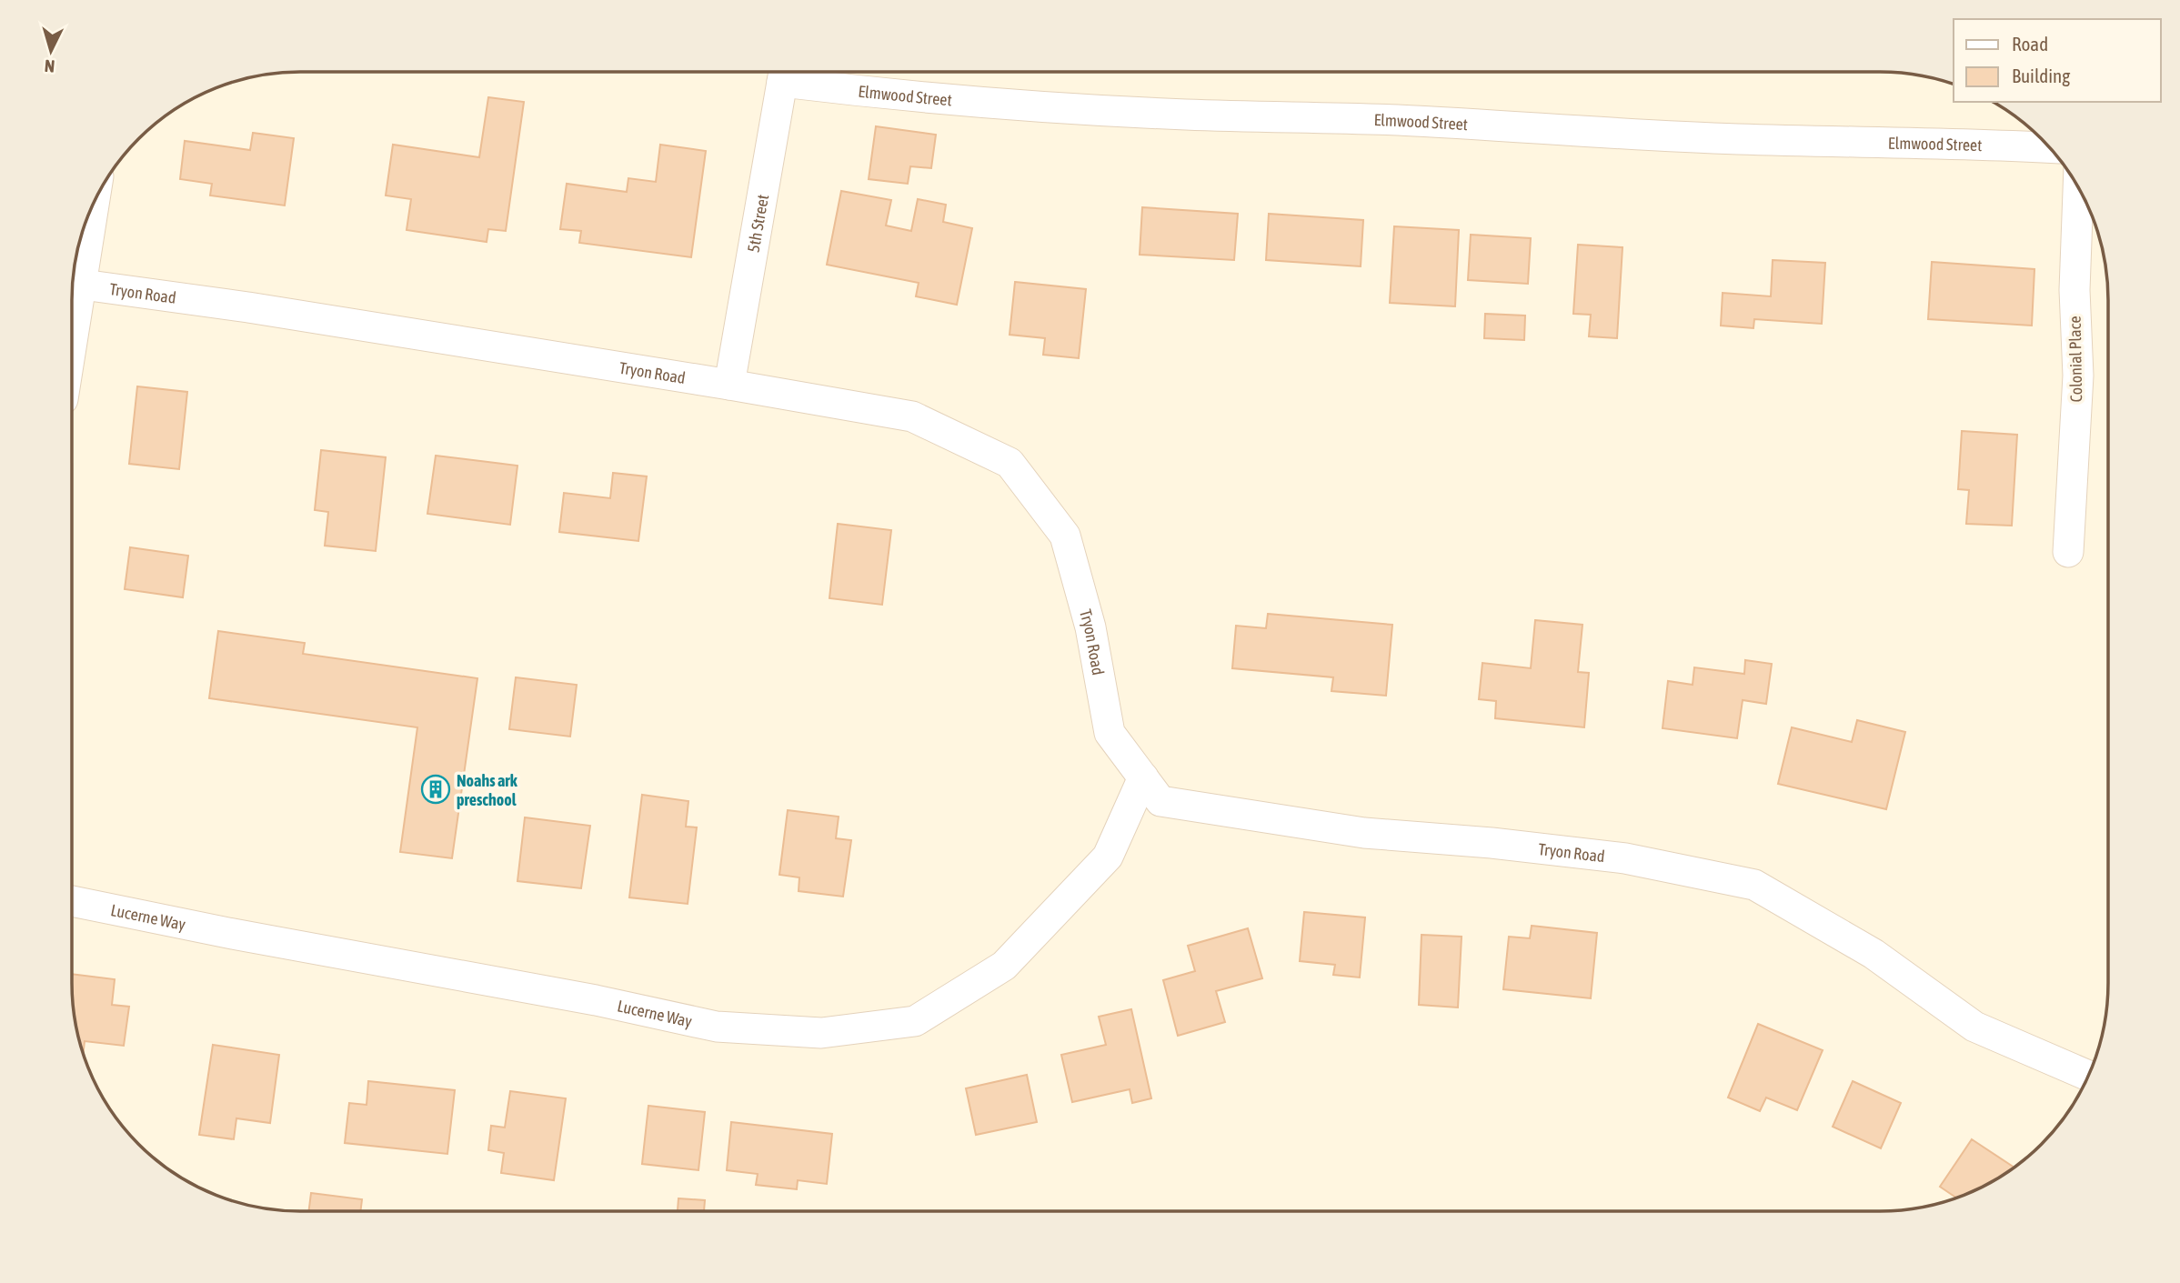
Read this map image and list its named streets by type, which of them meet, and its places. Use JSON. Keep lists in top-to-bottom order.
{
  "streets": {
    "street": [
      "Elmwood Street",
      "5th Street",
      "Tryon Road",
      "Colonial Place",
      "Lucerne Way"
    ]
  },
  "crossings": [
    ["5th Street", "Tryon Road"],
    ["Tryon Road", "Lucerne Way"]
  ],
  "places": {
    "building": ["Noahs ark preschool"]
  },
  "legend": ["Road", "Building"],
  "north": "bottom"
}
